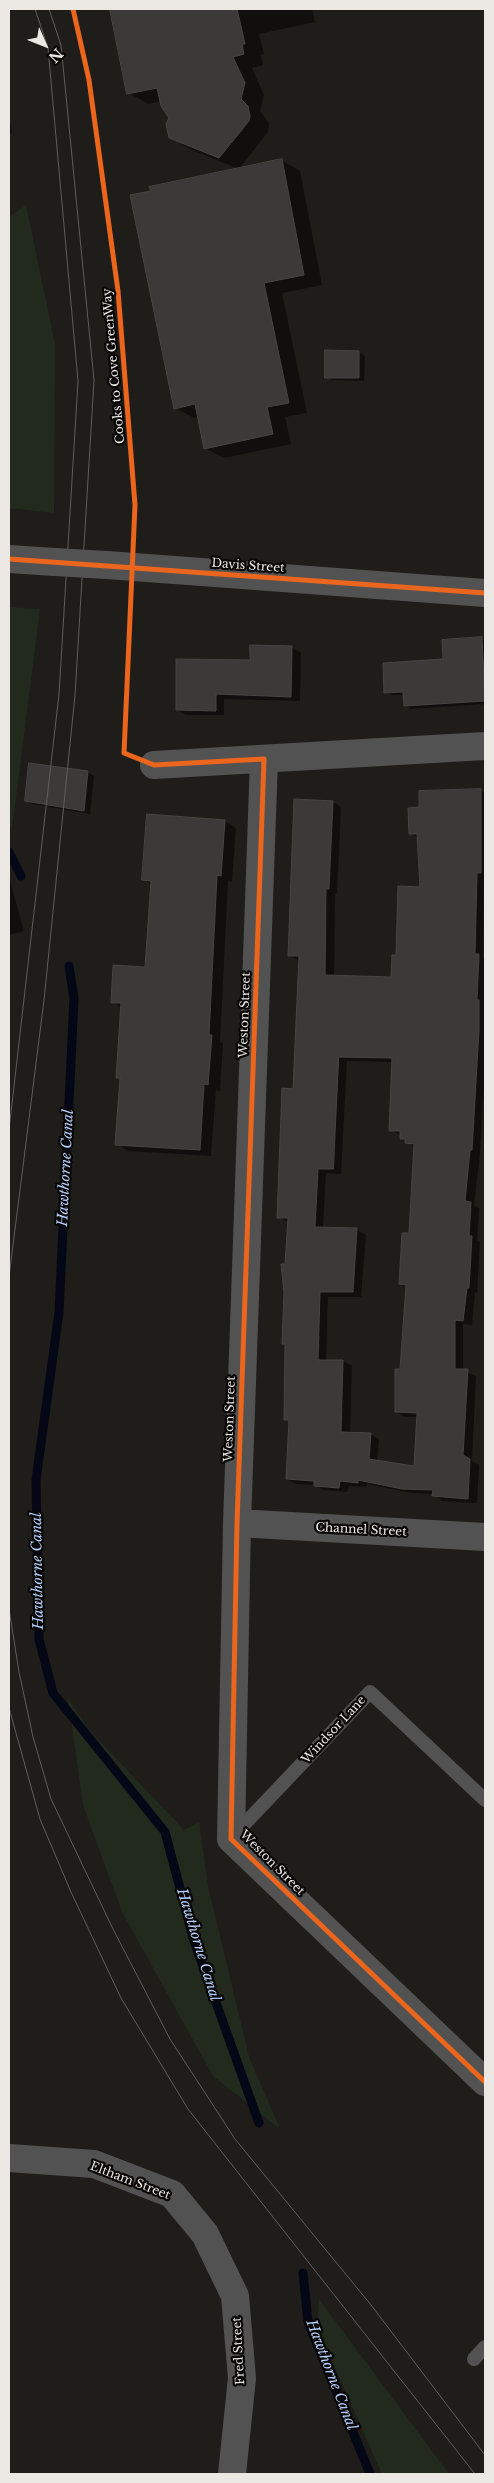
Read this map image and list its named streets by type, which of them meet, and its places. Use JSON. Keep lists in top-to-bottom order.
{
  "streets": {
    "street": [
      "Davis Street",
      "Weston Street",
      "Channel Street",
      "Eltham Street",
      "Fred Street"
    ],
    "lane": ["Windsor Lane"],
    "cycle path": ["Cooks to Cove GreenWay"]
  },
  "crossings": [
    ["Weston Street", "Channel Street"],
    ["Weston Street", "Windsor Lane"],
    ["Eltham Street", "Fred Street"]
  ],
  "water": ["Hawthorne Canal"],
  "north": "bottom right"
}
